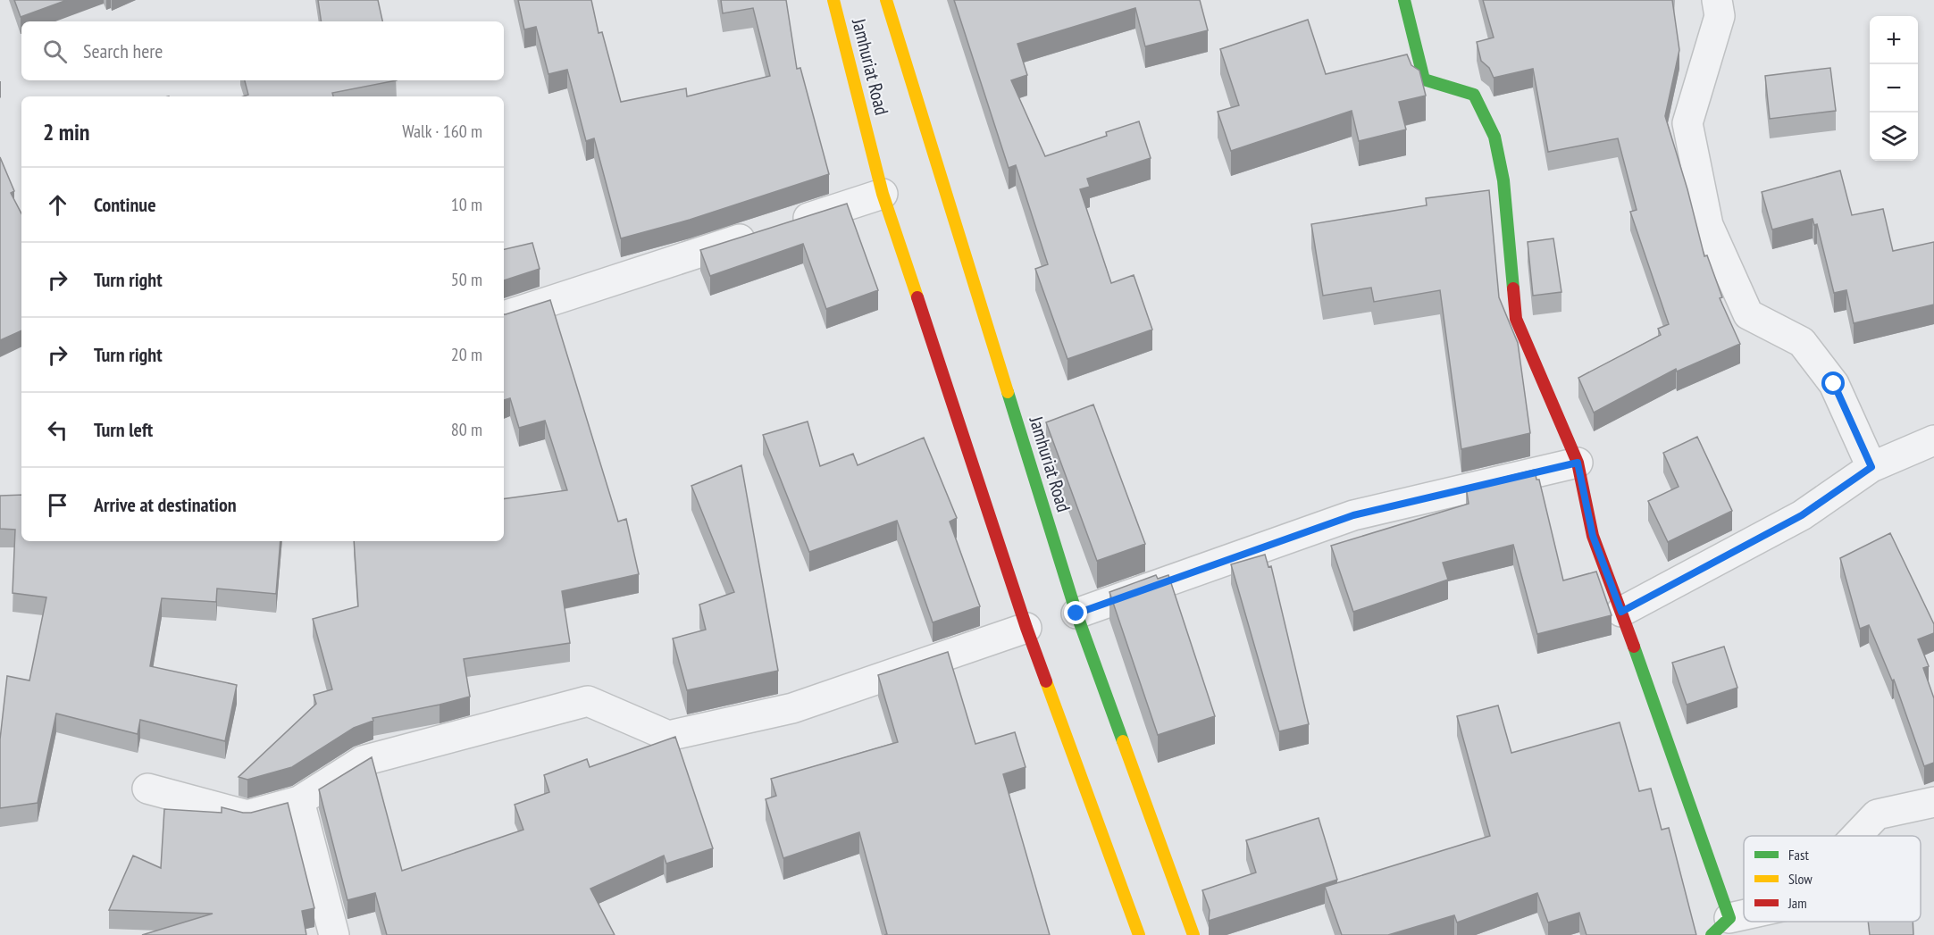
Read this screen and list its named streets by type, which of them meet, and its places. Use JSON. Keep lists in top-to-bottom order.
{
  "streets": {
    "main road": ["Jamhuriat Road"]
  },
  "legend": ["Fast", "Slow", "Jam"],
  "page": {
    "map_buttons": ["+", "−"],
    "search": "Search here",
    "heading": ["2 min", "Walk · 160 m"],
    "list": [
      ["Continue", "10 m"],
      ["Turn right", "50 m"],
      ["Turn right", "20 m"],
      ["Turn left", "80 m"],
      "Arrive at destination"
    ]
  }
}
